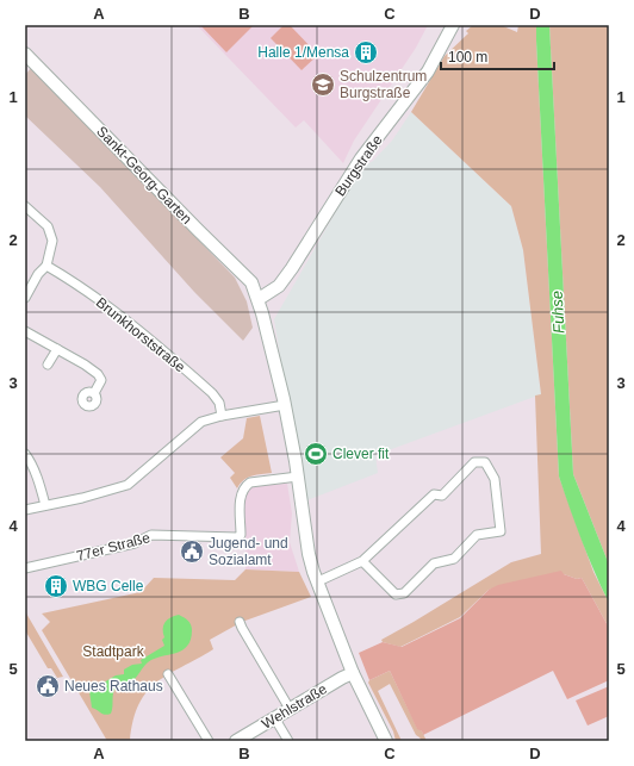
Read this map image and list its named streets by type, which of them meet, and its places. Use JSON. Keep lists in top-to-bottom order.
{
  "streets": {
    "street": [
      "Burgstraße",
      "Sankt-Georg-Garten",
      "Brunkhorststraße",
      "77er Straße",
      "Wehlstraße"
    ]
  },
  "crossings": [
    ["Burgstraße", "Sankt-Georg-Garten"]
  ],
  "water": ["Fuhse"],
  "parks": ["Stadtpark"],
  "places": {
    "building": ["Halle 1/Mensa", "WBG Celle"],
    "school or university": ["Schulzentrum Burgstraße"],
    "sports": ["Clever fit"],
    "public building": ["Jugend- und Sozialamt", "Neues Rathaus"]
  },
  "scale_bar": "100 m",
  "grid": {
    "columns": [
      "A",
      "B",
      "C",
      "D"
    ],
    "rows": [
      "1",
      "2",
      "3",
      "4",
      "5"
    ]
  }
}
